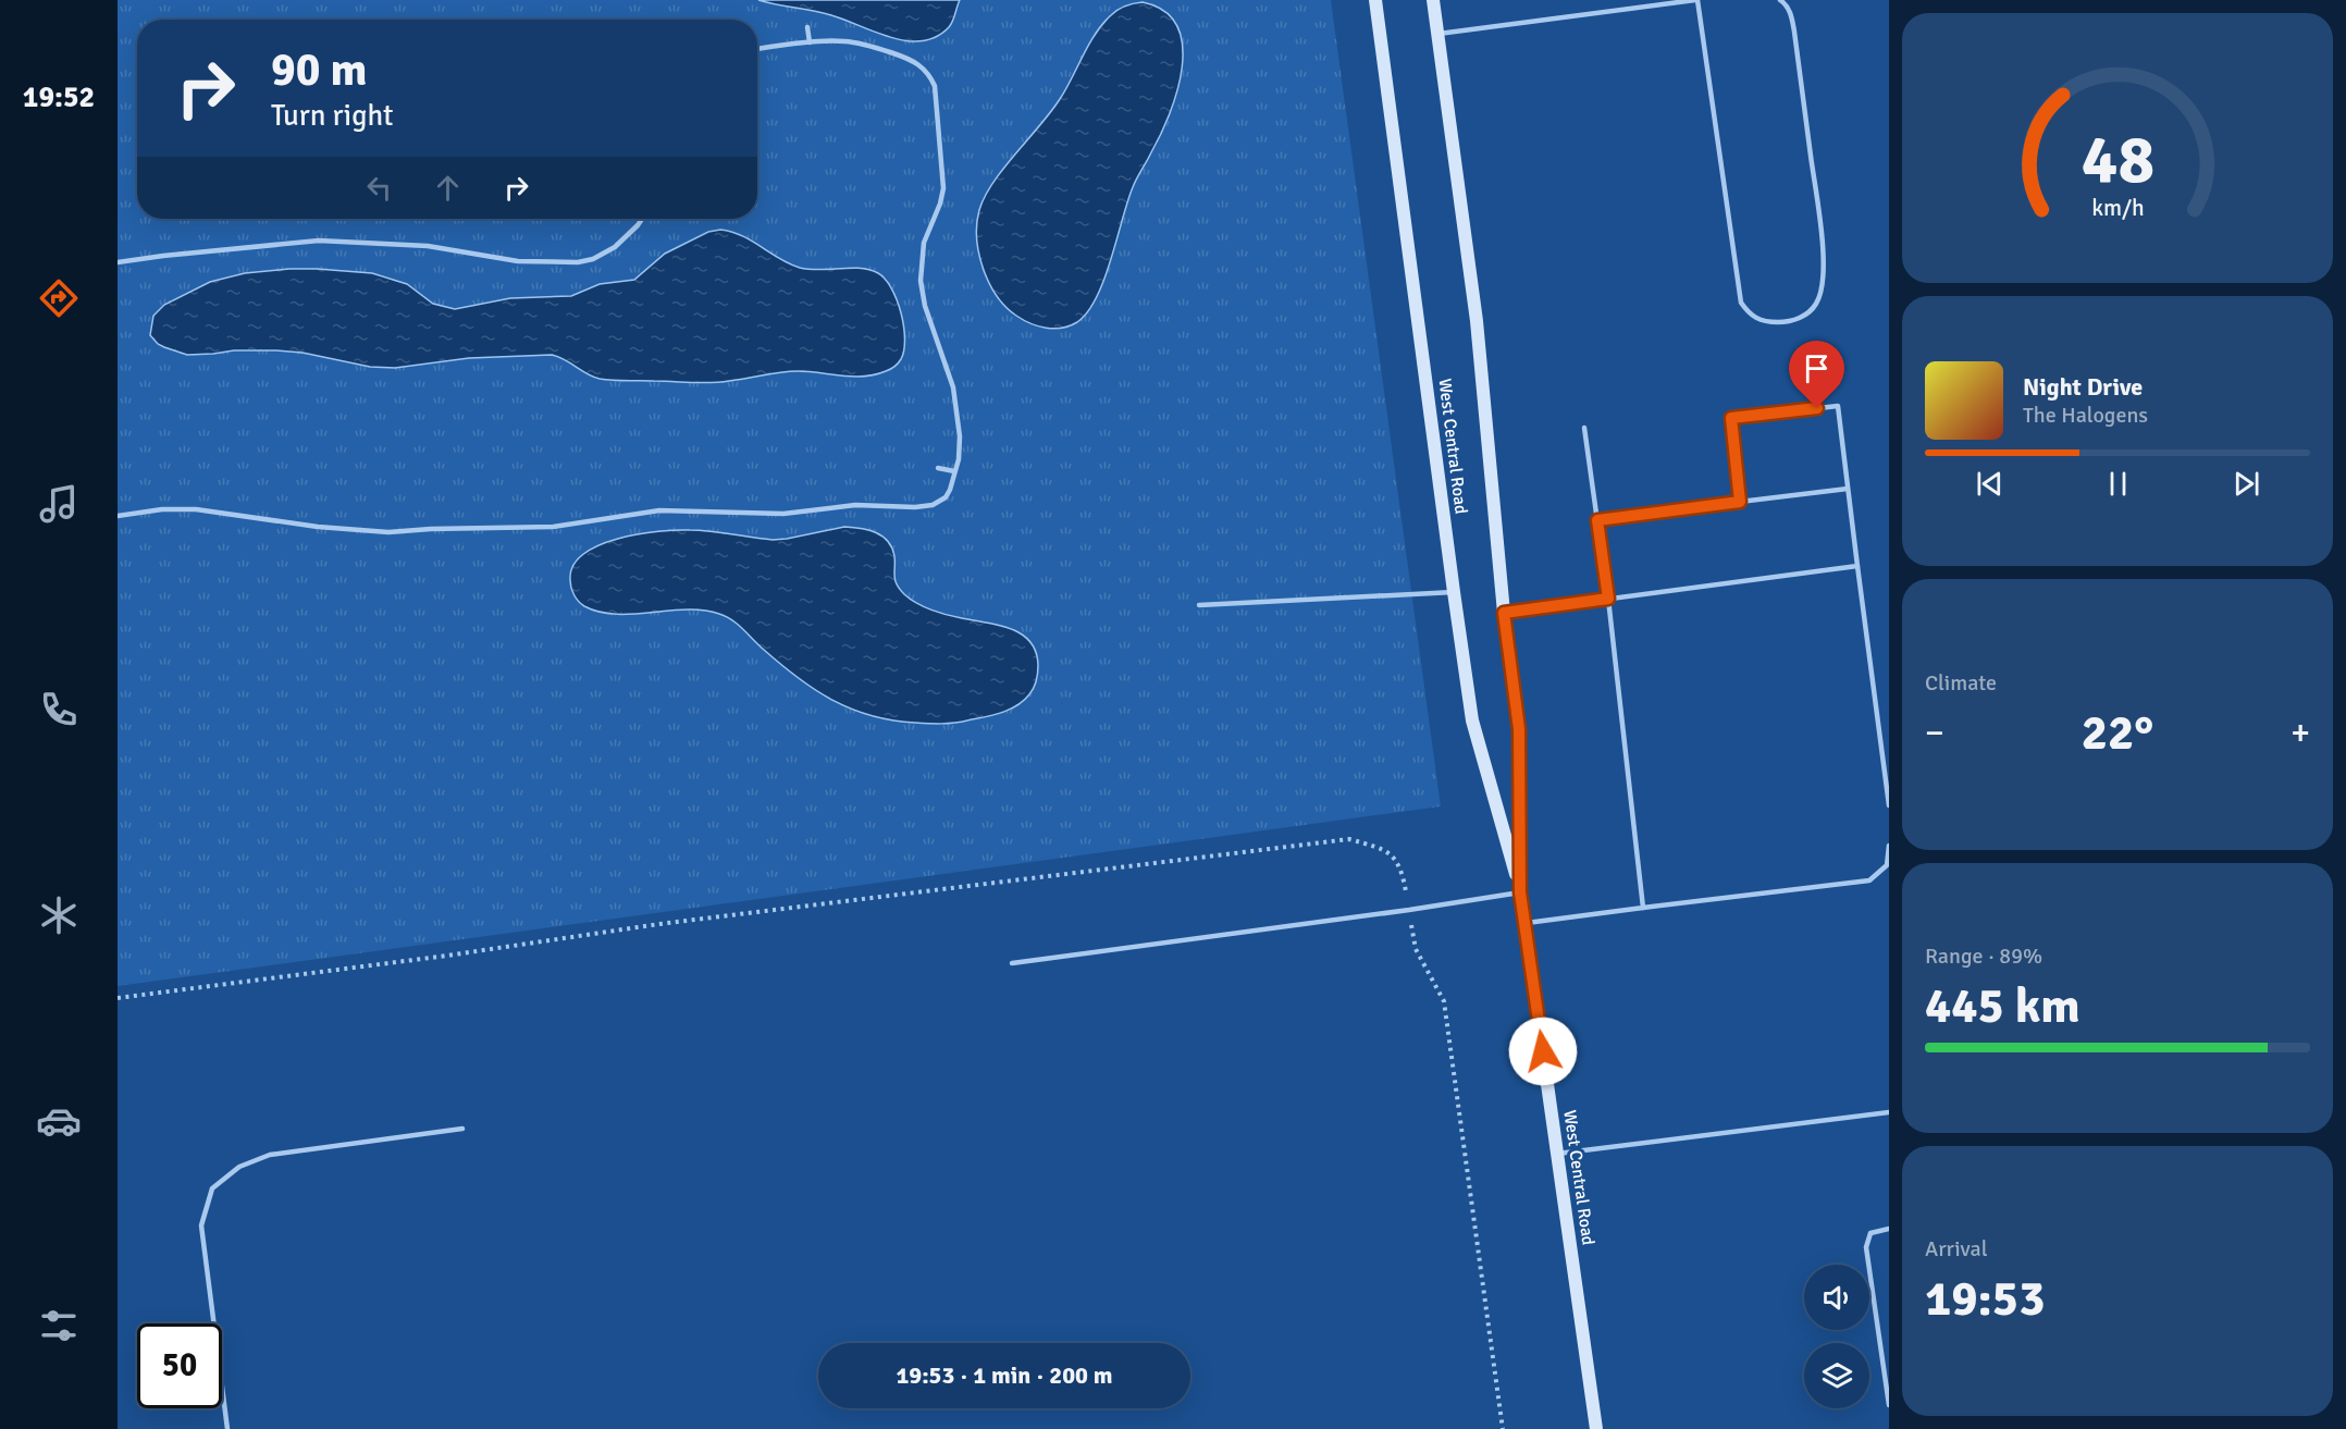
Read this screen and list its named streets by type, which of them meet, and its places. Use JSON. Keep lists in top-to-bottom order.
{
  "streets": {
    "main road": ["West Central Road"]
  },
  "page": {
    "tabs": "19:52",
    "turn": ["90 m", "Turn right"],
    "song": ["Night Drive", "The Halogens"],
    "tile": [
      "Climate",
      ["Range · 89%", "445 km"],
      ["Arrival", "19:53"]
    ],
    "heat": ["−", "22°", "+"],
    "limit": "50",
    "trip": "19:53 · 1 min · 200 m",
    "gauge": ["48", "km/h"]
  }
}
